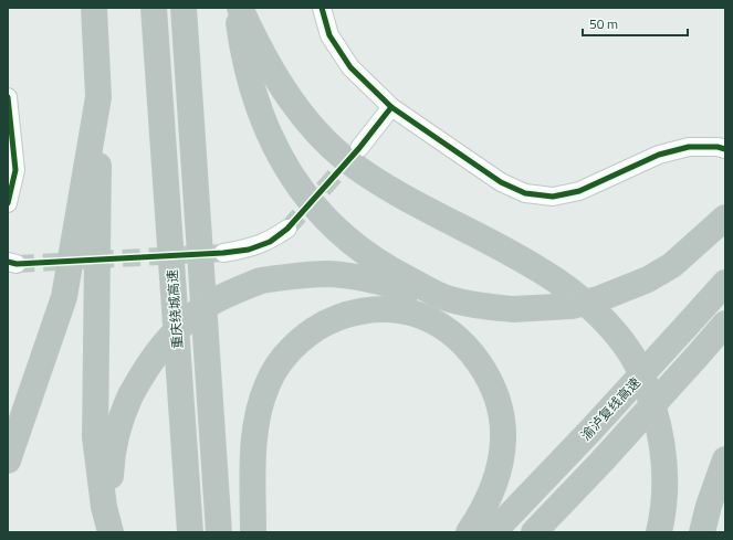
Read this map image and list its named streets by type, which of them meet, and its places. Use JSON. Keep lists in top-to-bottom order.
{
  "streets": {
    "highway": ["重庆绕城高速", "渝泸复线高速"]
  },
  "scale_bar": "50 m"
}
